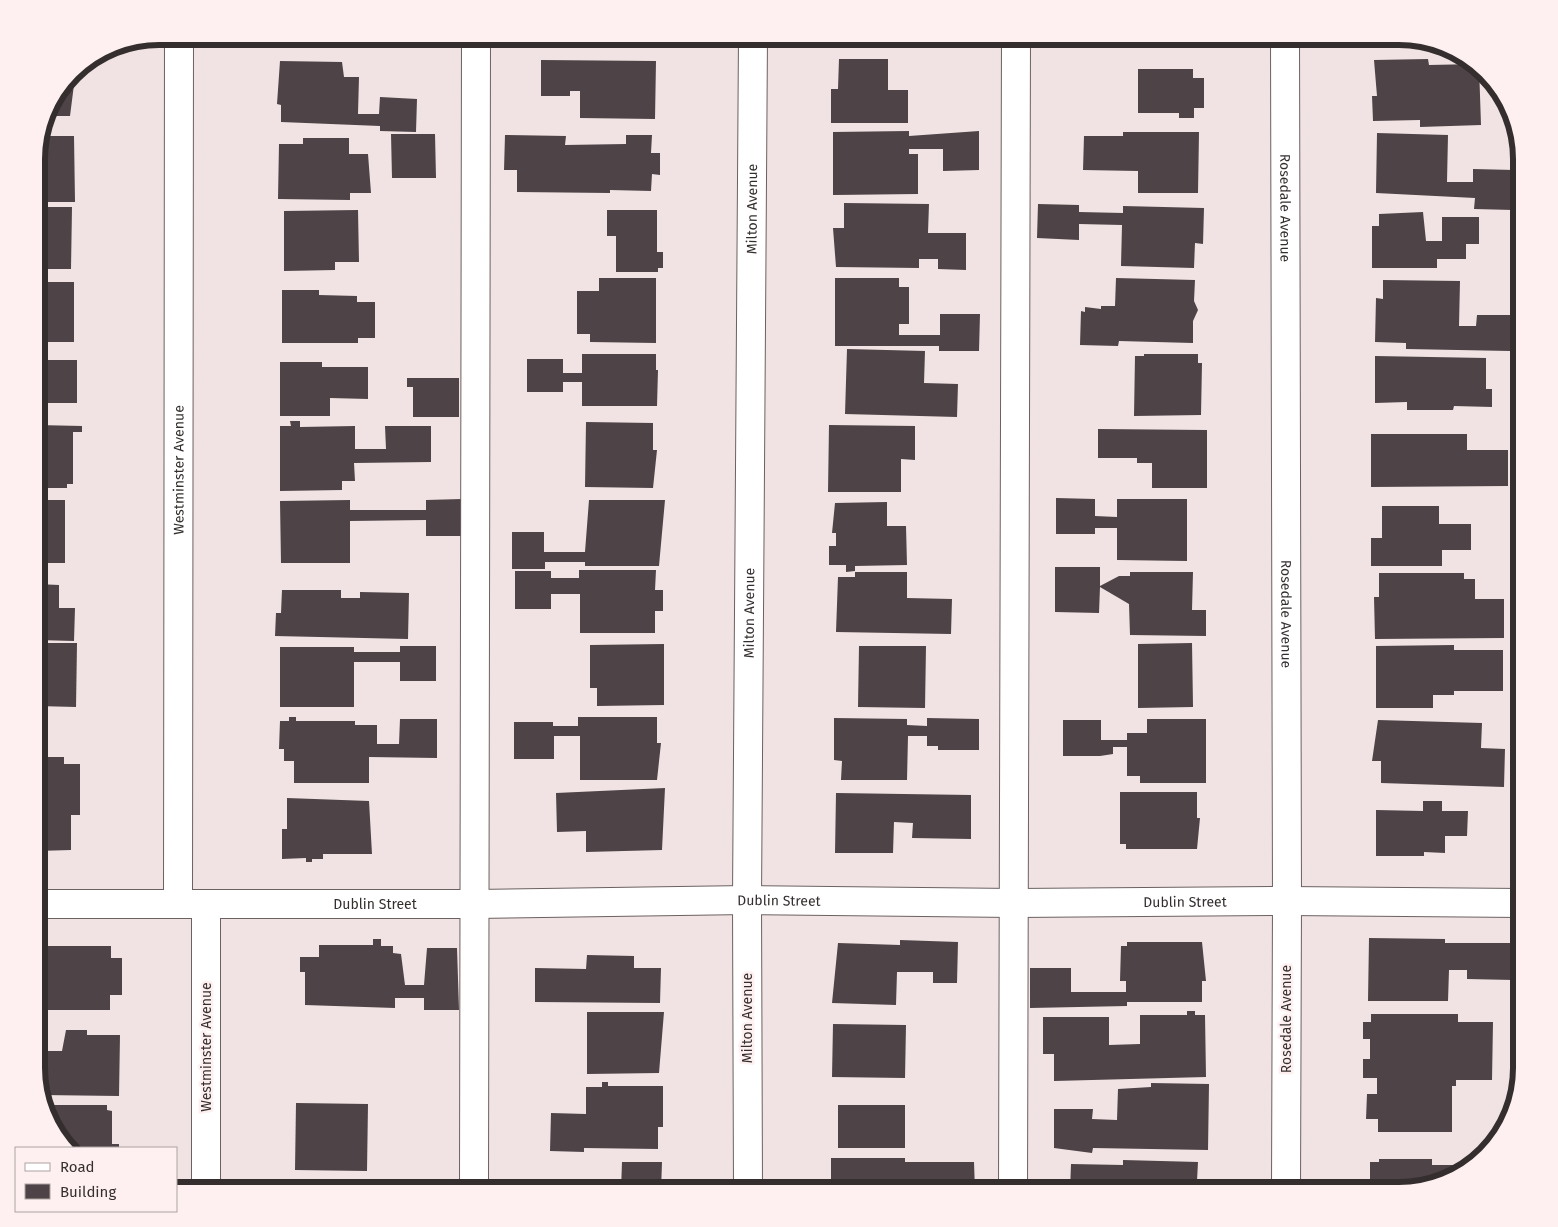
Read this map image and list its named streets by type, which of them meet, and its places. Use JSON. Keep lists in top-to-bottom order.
{
  "streets": {
    "street": [
      "Milton Avenue",
      "Rosedale Avenue",
      "Westminster Avenue",
      "Dublin Street"
    ]
  },
  "crossings": [
    ["Milton Avenue", "Dublin Street"],
    ["Rosedale Avenue", "Dublin Street"],
    ["Westminster Avenue", "Dublin Street"]
  ],
  "legend": ["Road", "Building"]
}
